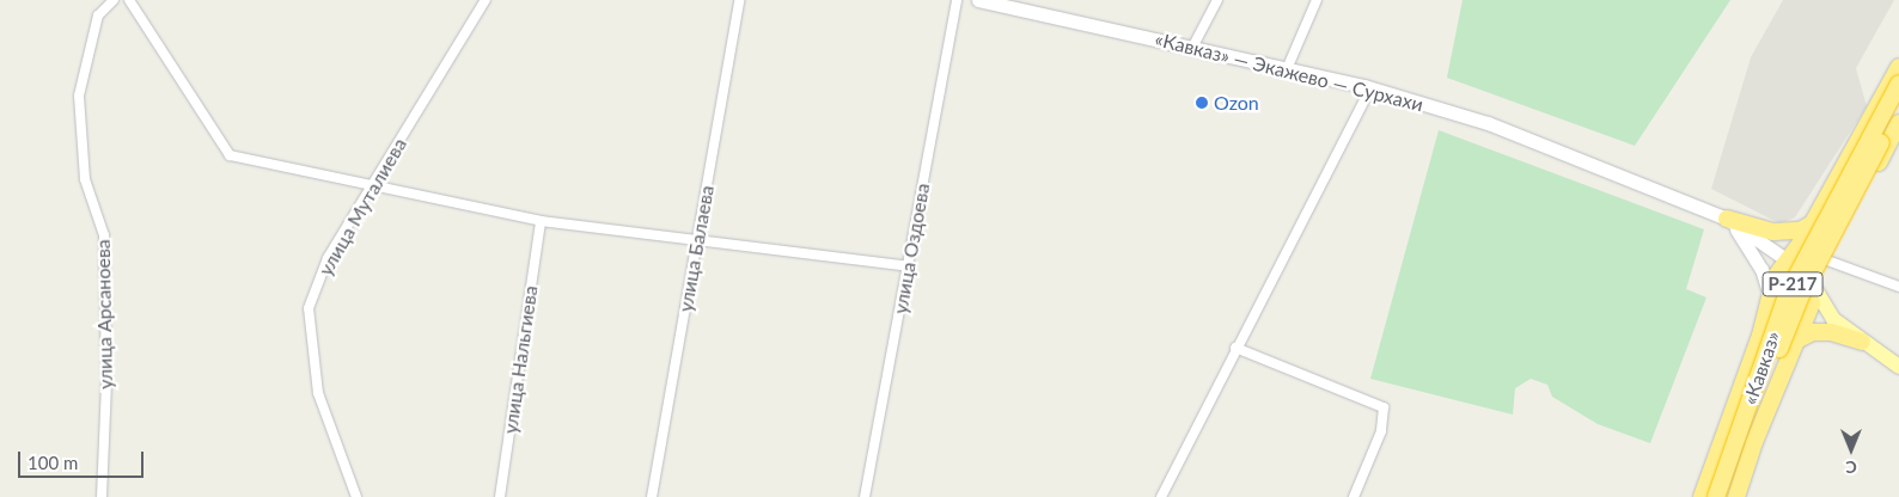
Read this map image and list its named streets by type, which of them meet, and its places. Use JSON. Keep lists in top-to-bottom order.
{
  "streets": {
    "highway": ["Р-217", "«Кавказ»"],
    "main road": ["«Кавказ» — Экажево — Сурхахи"],
    "street": [
      "улица Муталиева",
      "улица Балаева",
      "улица Оздоева",
      "улица Арсаноева",
      "улица Нальгиева"
    ]
  },
  "places": ["Ozon"],
  "scale_bar": "100 m",
  "north": "bottom"
}
